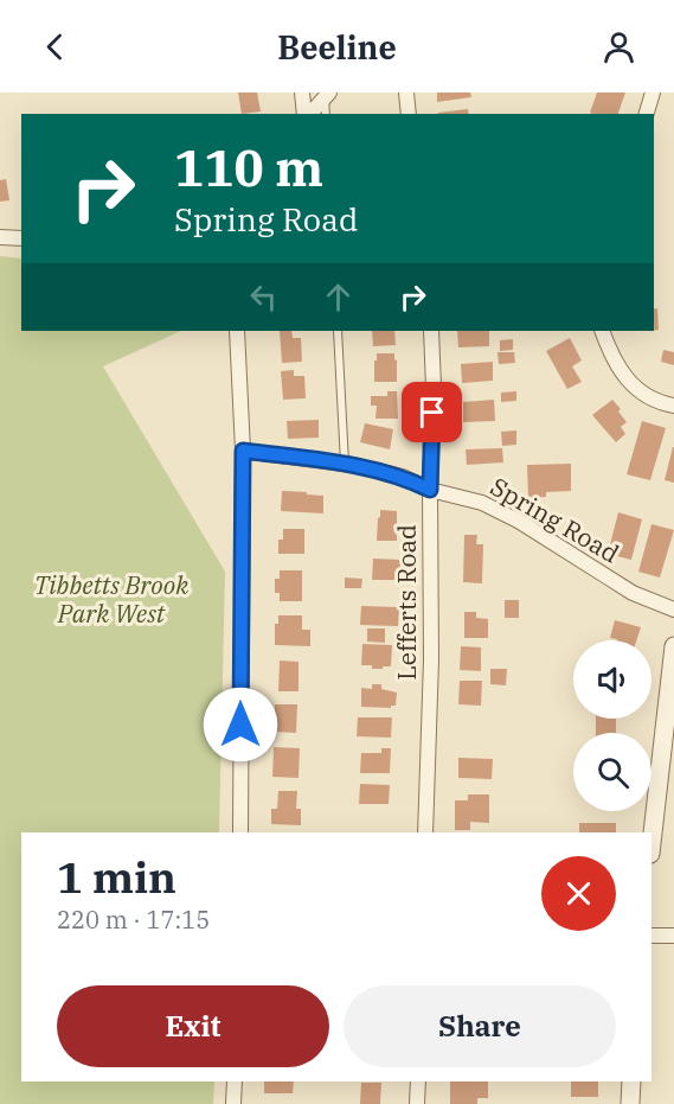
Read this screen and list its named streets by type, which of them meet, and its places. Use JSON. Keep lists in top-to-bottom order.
{
  "streets": {
    "street": ["Spring Road", "Lefferts Road"]
  },
  "crossings": [
    ["Spring Road", "Lefferts Road"]
  ],
  "parks": ["Tibbetts Brook Park West"],
  "page": {
    "header": "Beeline",
    "turn": ["110 m", "Spring Road"],
    "heading": ["1 min", "220 m · 17:15"],
    "buttons": ["Exit", "Share"]
  }
}
